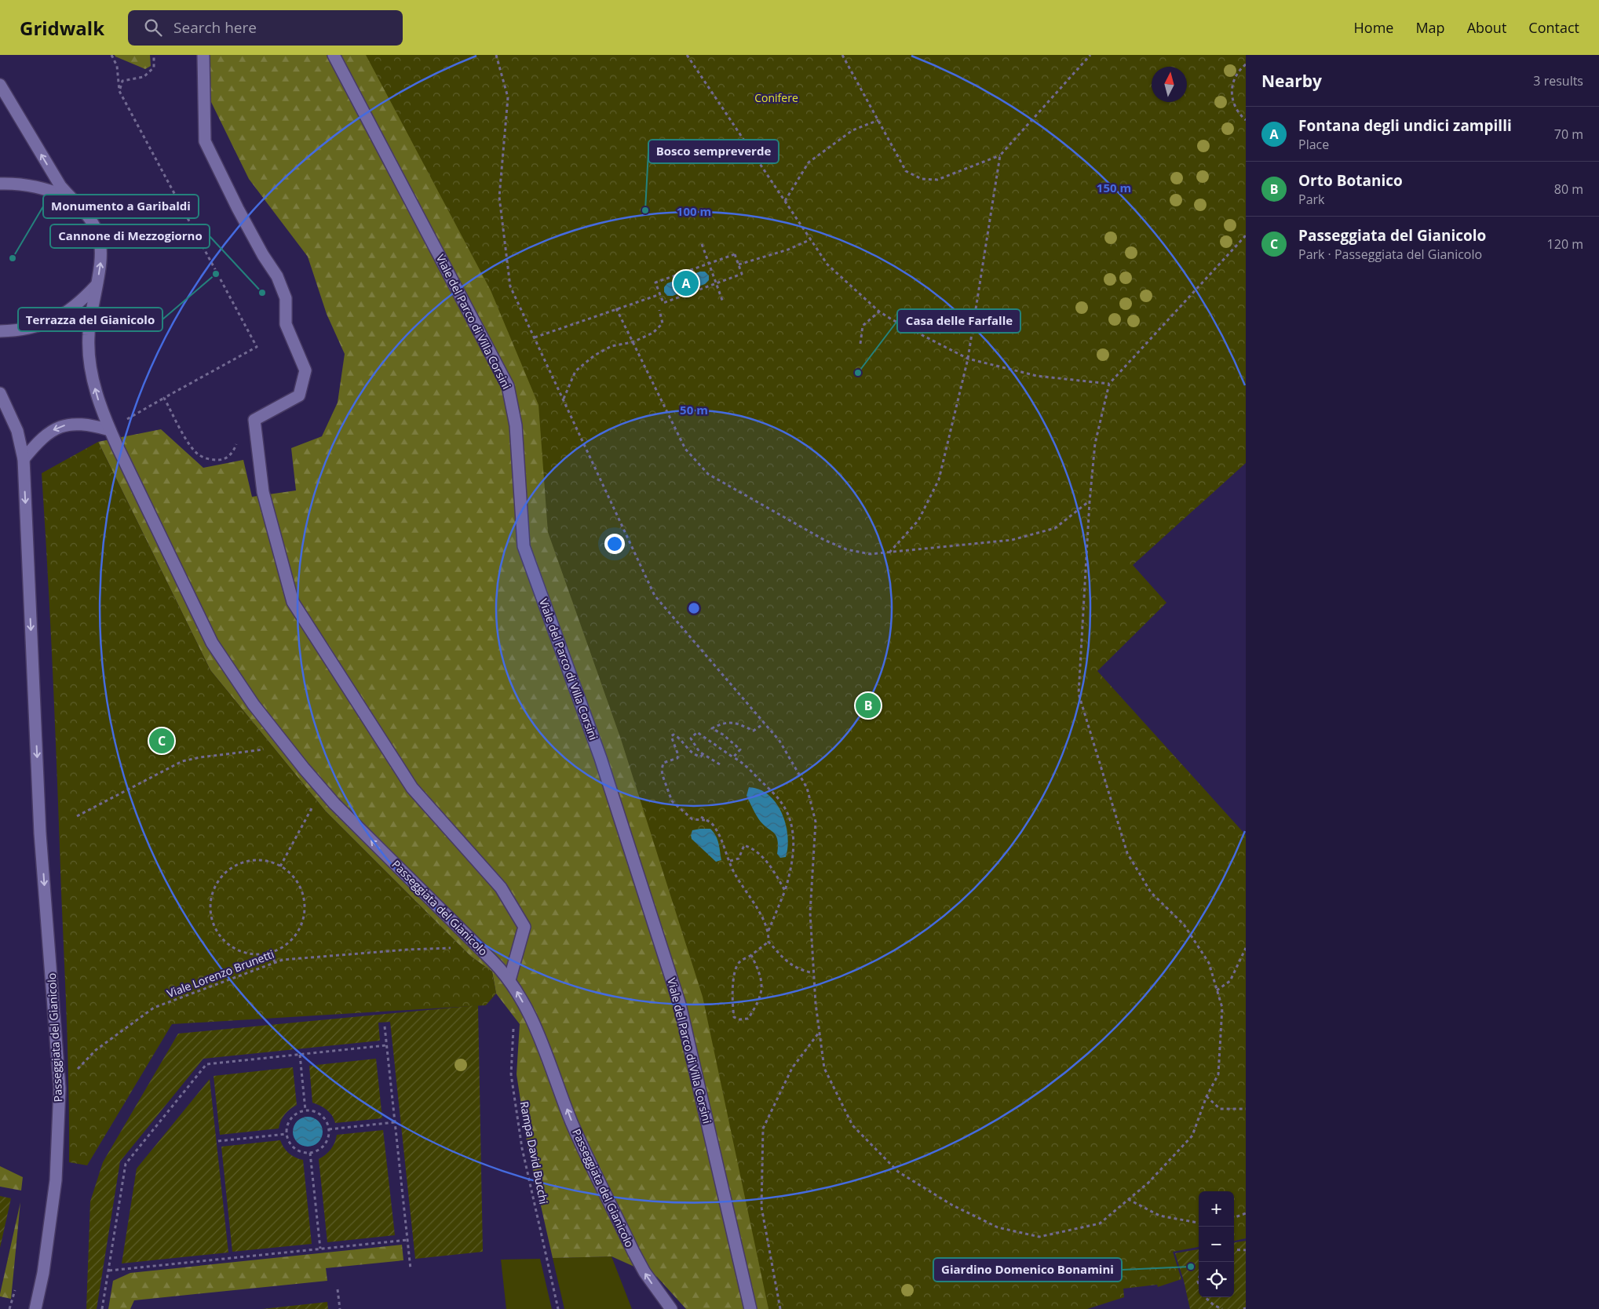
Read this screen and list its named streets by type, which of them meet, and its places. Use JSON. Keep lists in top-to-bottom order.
{
  "streets": {
    "street": ["Viale del Parco di Villa Corsini", "Passeggiata del Gianicolo"],
    "path": ["Viale Lorenzo Brunetti", "Rampa David Bucchi"]
  },
  "crossings": [
    ["Passeggiata del Gianicolo", "Viale Lorenzo Brunetti"],
    ["Passeggiata del Gianicolo", "Rampa David Bucchi"]
  ],
  "parks": ["Conifere"],
  "places": [
    "Bosco sempreverde",
    "Monumento a Garibaldi",
    "Terrazza del Gianicolo",
    "Cannone di Mezzogiorno",
    "Casa delle Farfalle",
    "Giardino Domenico Bonamini"
  ],
  "north": "top",
  "page": {
    "header": "Gridwalk",
    "search": "Search here",
    "nav": [
      "Home",
      "Map",
      "About",
      "Contact"
    ],
    "heading": ["Nearby", "3 results"],
    "list": [
      {
        "mark": "A",
        "name": "Fontana degli undici zampilli",
        "note": "Place",
        "value": "70 m"
      },
      {
        "mark": "B",
        "name": "Orto Botanico",
        "note": "Park",
        "value": "80 m"
      },
      {
        "mark": "C",
        "name": "Passeggiata del Gianicolo",
        "note": "Park · Passeggiata del Gianicolo",
        "value": "120 m"
      }
    ],
    "pins": ["A", "B", "C"],
    "map_buttons": ["+", "−"]
  },
  "rings": ["150 m", "100 m", "50 m"]
}
